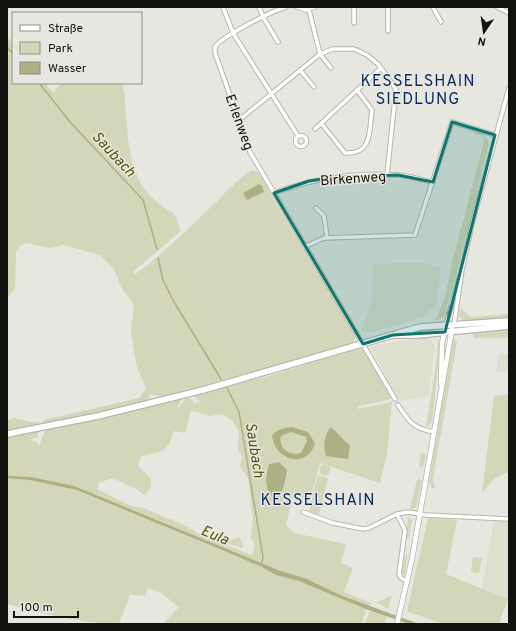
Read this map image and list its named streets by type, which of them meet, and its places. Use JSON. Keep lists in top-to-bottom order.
{
  "streets": {
    "street": ["Erlenweg", "Birkenweg"]
  },
  "crossings": [
    ["Erlenweg", "Birkenweg"]
  ],
  "districts": ["KESSELSHAIN SIEDLUNG", "KESSELSHAIN"],
  "water": ["Saubach", "Eula"],
  "legend": ["Straße", "Park", "Wasser"],
  "scale_bar": "100 m",
  "north": "bottom"
}
